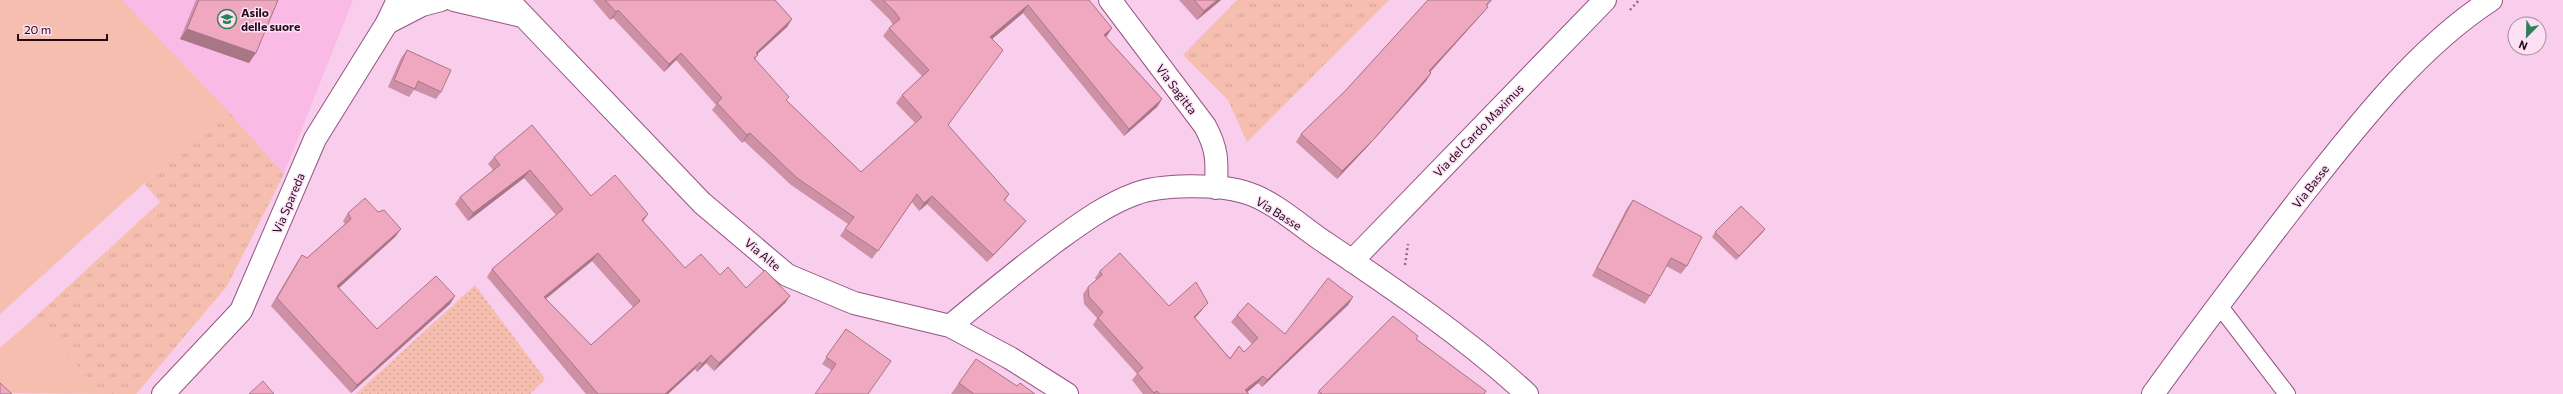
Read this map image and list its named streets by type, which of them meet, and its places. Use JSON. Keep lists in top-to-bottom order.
{
  "streets": {
    "street": [
      "Via Sagitta",
      "Via del Cardo Maximus",
      "Via Basse",
      "Via Spareda",
      "Via Alte"
    ]
  },
  "crossings": [
    ["Via Sagitta", "Via Basse"],
    ["Via del Cardo Maximus", "Via Basse"],
    ["Via Basse", "Via Alte"]
  ],
  "places": {
    "school or university": ["Asilo delle suore"]
  },
  "scale_bar": "20 m",
  "north": "bottom left"
}
